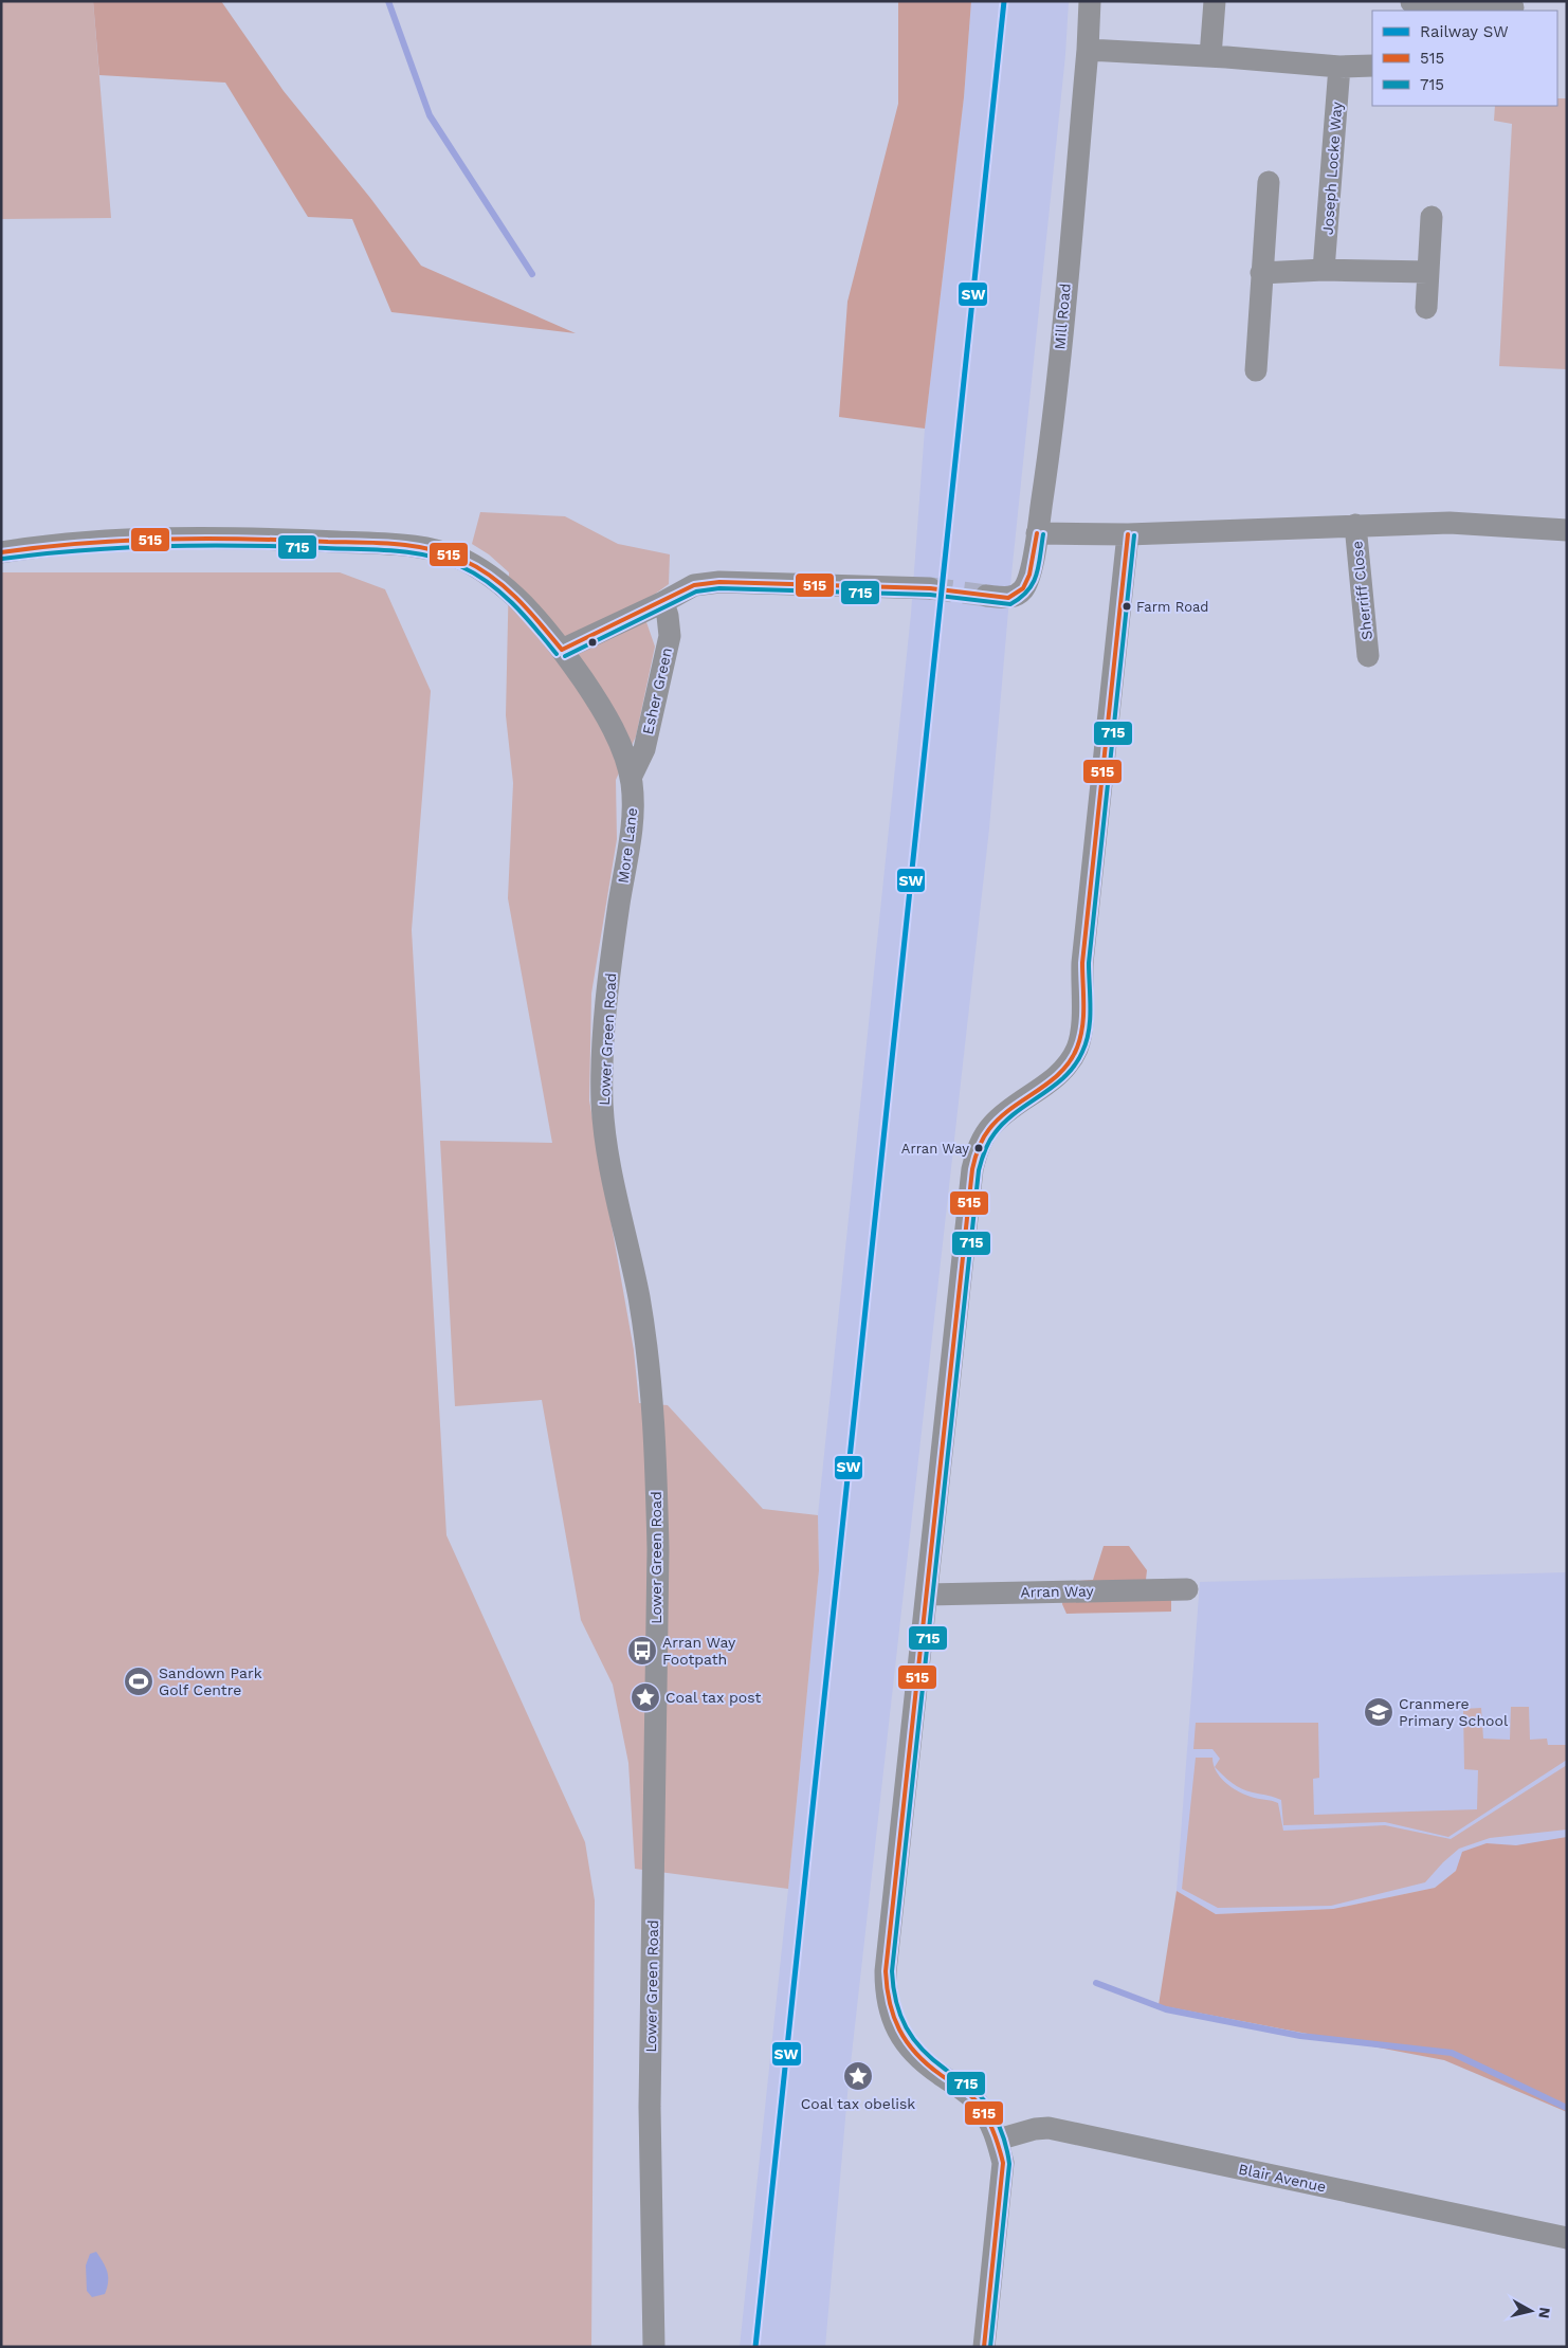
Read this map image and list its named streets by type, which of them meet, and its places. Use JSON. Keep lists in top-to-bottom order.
{
  "streets": {
    "street": [
      "Joseph Locke Way",
      "Mill Road",
      "Sherriff Close",
      "Esher Green",
      "More Lane",
      "Lower Green Road",
      "Arran Way",
      "Blair Avenue"
    ]
  },
  "crossings": [
    ["Esher Green", "More Lane"],
    ["More Lane", "Lower Green Road"]
  ],
  "places": {
    "other": ["Farm Road", "Arran Way"],
    "bus stop": ["Arran Way Footpath"],
    "sports": ["Sandown Park Golf Centre"],
    "place": ["Coal tax post", "Coal tax obelisk"],
    "school or university": ["Cranmere Primary School"]
  },
  "lines": ["rail line SW", "transit line 515", "transit line 715"],
  "legend": ["Railway SW", "515", "715"],
  "north": "right"
}
